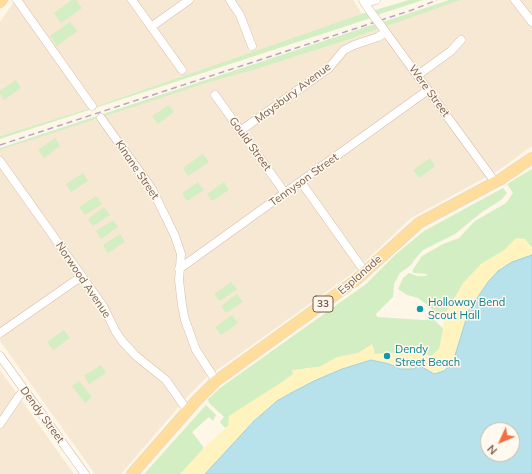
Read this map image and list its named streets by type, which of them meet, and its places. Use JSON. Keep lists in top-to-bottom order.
{
  "streets": {
    "main road": ["Esplanade", "33"],
    "street": [
      "Were Street",
      "Maysbury Avenue",
      "Gould Street",
      "Kinane Street",
      "Tennyson Street",
      "Norwood Avenue",
      "Dendy Street"
    ]
  },
  "crossings": [
    ["Were Street", "Maysbury Avenue"],
    ["Were Street", "Tennyson Street"],
    ["Were Street", "Esplanade"],
    ["Maysbury Avenue", "Gould Street"],
    ["Gould Street", "Tennyson Street"],
    ["Kinane Street", "Tennyson Street"],
    ["Kinane Street", "Esplanade"],
    ["Esplanade", "Norwood Avenue"]
  ],
  "places": ["Holloway Bend Scout Hall", "Dendy Street Beach"],
  "north": "bottom left"
}
